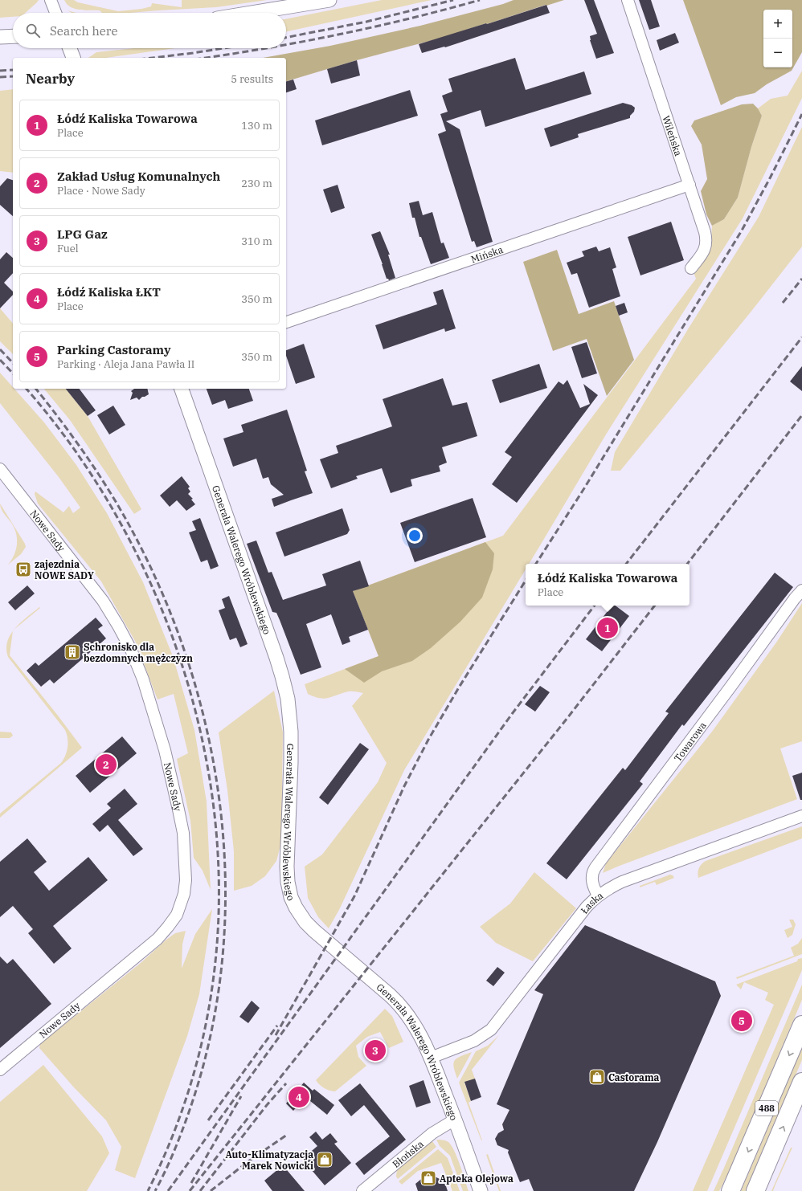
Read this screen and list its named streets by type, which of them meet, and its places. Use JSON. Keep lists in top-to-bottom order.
{
  "streets": {
    "main road": ["488"],
    "street": [
      "Wileńska",
      "Mińska",
      "Nowe Sady",
      "Generała Walerego Wróblewskiego",
      "Towarowa",
      "Łaska",
      "Błońska"
    ]
  },
  "crossings": [
    ["Wileńska", "Mińska"],
    ["Generała Walerego Wróblewskiego", "Łaska"],
    ["Generała Walerego Wróblewskiego", "Błońska"],
    ["Towarowa", "Łaska"]
  ],
  "places": {
    "bus stop": ["zajezdnia NOWE SADY"],
    "building": ["Schronisko dla bezdomnych mężczyzn"],
    "shop": ["Castorama", "Auto-Klimatyzacja Marek Nowicki", "Apteka Olejowa"]
  },
  "page": {
    "map_buttons": ["+", "−"],
    "search": "Search here",
    "heading": ["Nearby", "5 results"],
    "list": [
      {
        "mark": "1",
        "name": "Łódź Kaliska Towarowa",
        "note": "Place",
        "value": "130 m"
      },
      {
        "mark": "2",
        "name": "Zakład Usług Komunalnych",
        "note": "Place · Nowe Sady",
        "value": "230 m"
      },
      {
        "mark": "3",
        "name": "LPG Gaz",
        "note": "Fuel",
        "value": "310 m"
      },
      {
        "mark": "4",
        "name": "Łódź Kaliska ŁKT",
        "note": "Place",
        "value": "350 m"
      },
      {
        "mark": "5",
        "name": "Parking Castoramy",
        "note": "Parking · Aleja Jana Pawła II",
        "value": "350 m"
      }
    ],
    "popup": ["Łódź Kaliska Towarowa", "Place"],
    "pins": [
      "1",
      "2",
      "5",
      "3",
      "4"
    ]
  }
}
